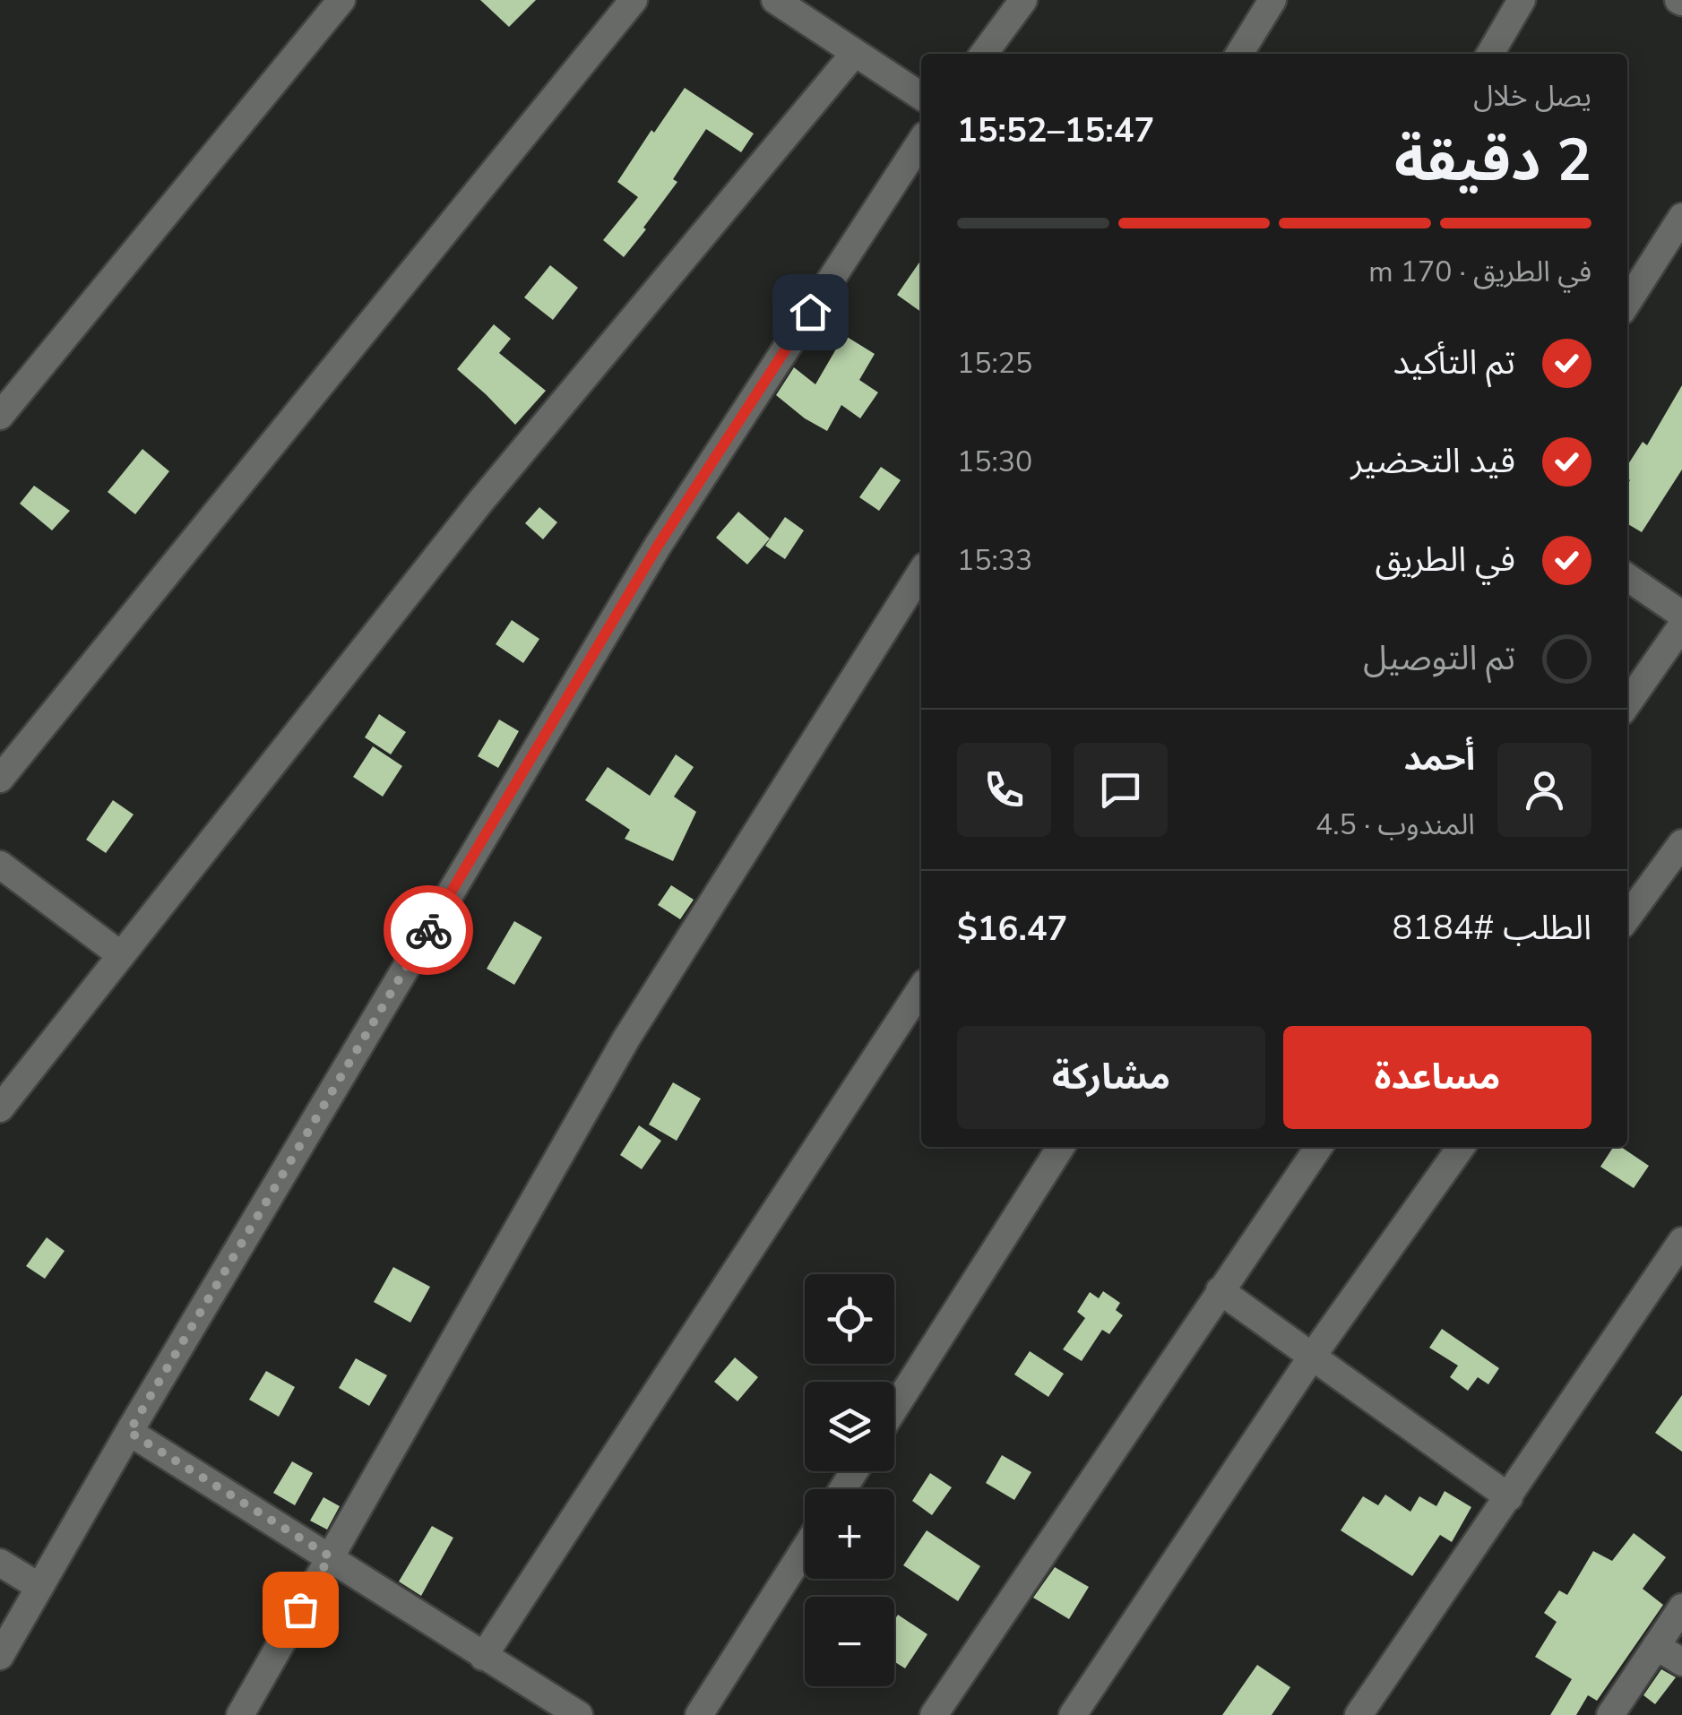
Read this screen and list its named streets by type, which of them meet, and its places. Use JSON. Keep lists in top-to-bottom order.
{
  "page": {
    "heading": ["2 دقيقة", "يصل خلال", "15:47–15:52"],
    "panel": [
      "أحمد",
      "المندوب · 4.5",
      "الطلب #8184",
      "$16.47"
    ],
    "bar": "في الطريق · 170 m",
    "list": [
      ["تم التأكيد", "15:25"],
      ["قيد التحضير", "15:30"],
      ["في الطريق", "15:33"],
      "تم التوصيل"
    ],
    "buttons": ["مساعدة", "مشاركة"],
    "map_buttons": ["+", "−"]
  }
}
